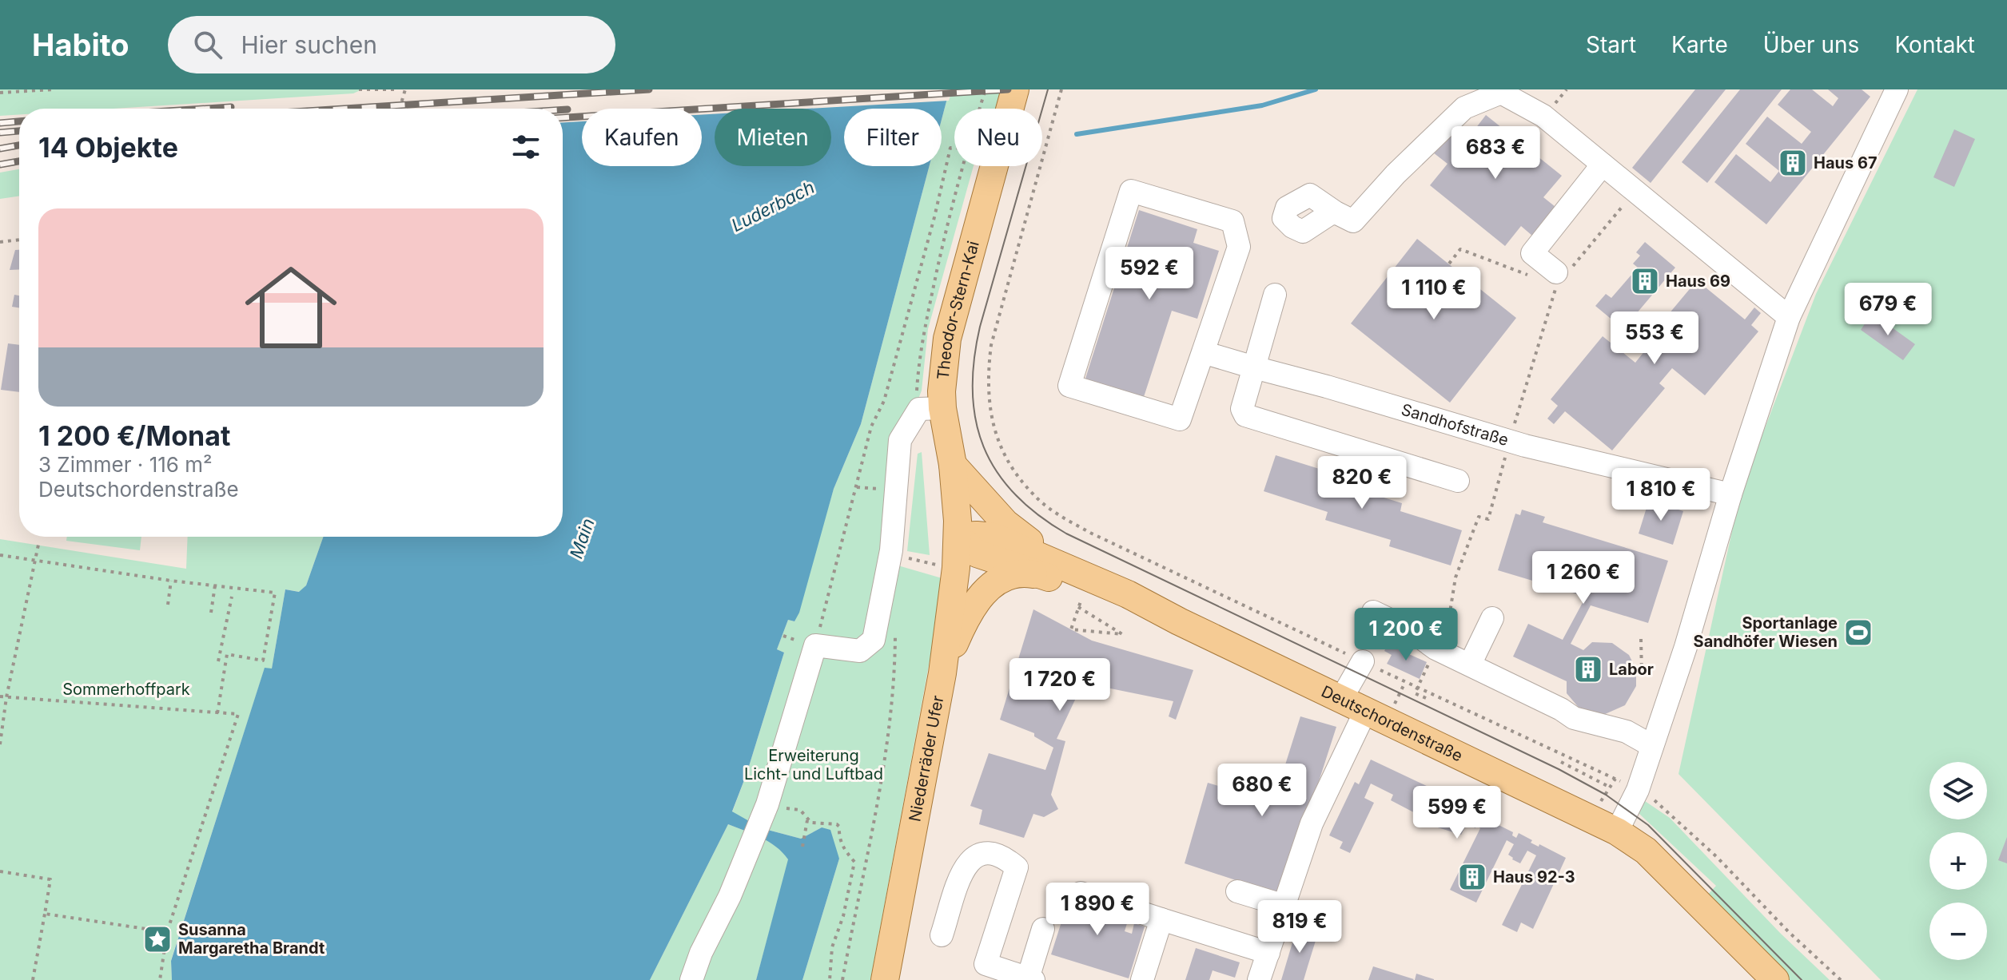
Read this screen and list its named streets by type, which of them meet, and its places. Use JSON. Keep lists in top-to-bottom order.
{
  "streets": {
    "main road": ["Theodor-Stern-Kai", "Deutschordenstraße", "Niederräder Ufer"],
    "street": ["Sandhofstraße"]
  },
  "crossings": [
    ["Theodor-Stern-Kai", "Deutschordenstraße"],
    ["Theodor-Stern-Kai", "Niederräder Ufer"],
    ["Deutschordenstraße", "Niederräder Ufer"]
  ],
  "water": ["Luderbach", "Main"],
  "parks": ["Sommerhoffpark", "Erweiterung Licht- und Luftbad"],
  "places": {
    "building": [
      "Haus 67",
      "Haus 69",
      "Labor",
      "Haus 92-3"
    ],
    "sports": ["Sportanlage Sandhöfer Wiesen"],
    "place": ["Susanna Margaretha Brandt"]
  },
  "page": {
    "header": "Habito",
    "search": "Hier suchen",
    "nav": [
      "Start",
      "Karte",
      "Über uns",
      "Kontakt"
    ],
    "chip": [
      "Kaufen",
      "Mieten",
      "Filter",
      "Neu"
    ],
    "heading": "14 Objekte",
    "price": [
      "683 €",
      "592 €",
      "1 110 €",
      "679 €",
      "553 €",
      "820 €",
      "1 810 €",
      "1 260 €",
      "1 200 €",
      "1 720 €",
      "680 €",
      "599 €",
      "1 890 €",
      "819 €"
    ],
    "list": [
      {
        "name": "1 200 €/Monat",
        "note": "3 Zimmer · 116 m² · Deutschordenstraße"
      }
    ],
    "map_buttons": ["+", "−"]
  }
}
